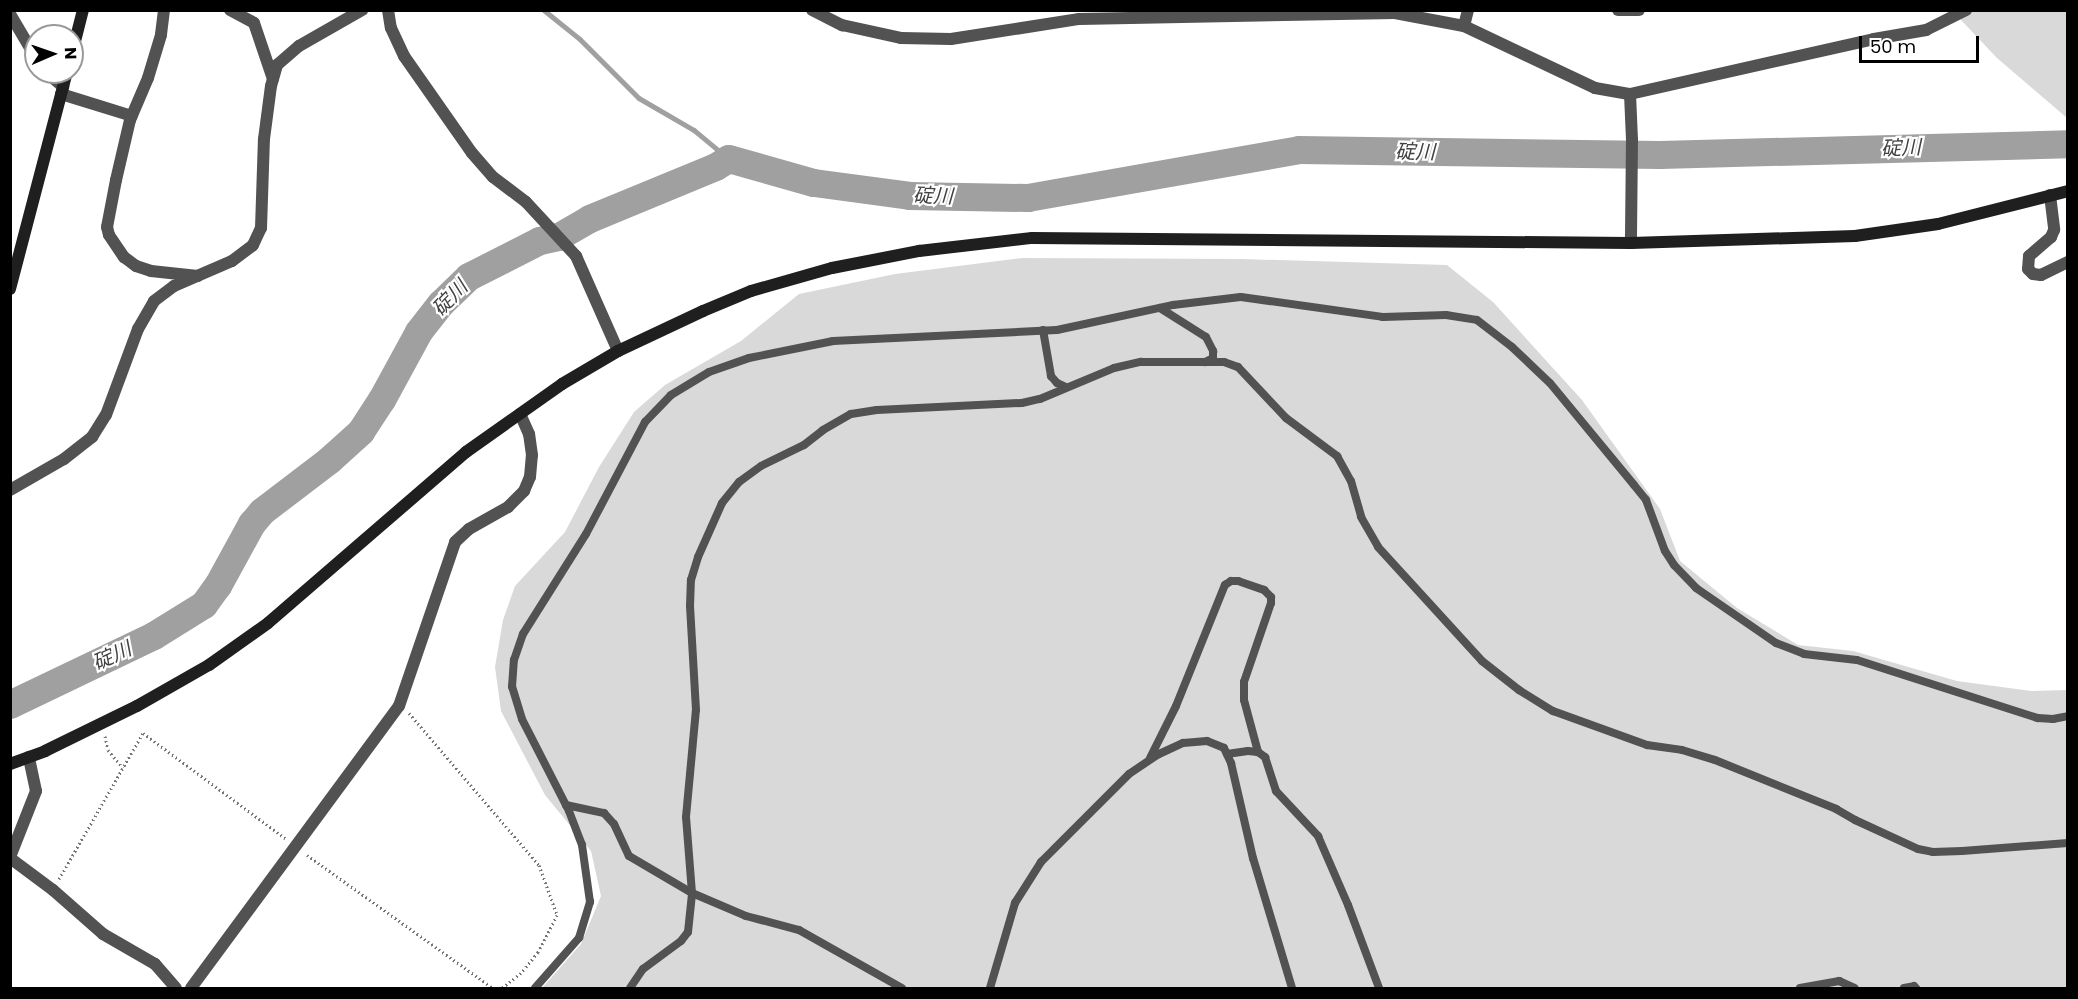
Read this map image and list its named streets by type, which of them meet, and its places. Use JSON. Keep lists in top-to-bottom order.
{
  "water": ["碇川"],
  "scale_bar": "50 m",
  "north": "right"
}
